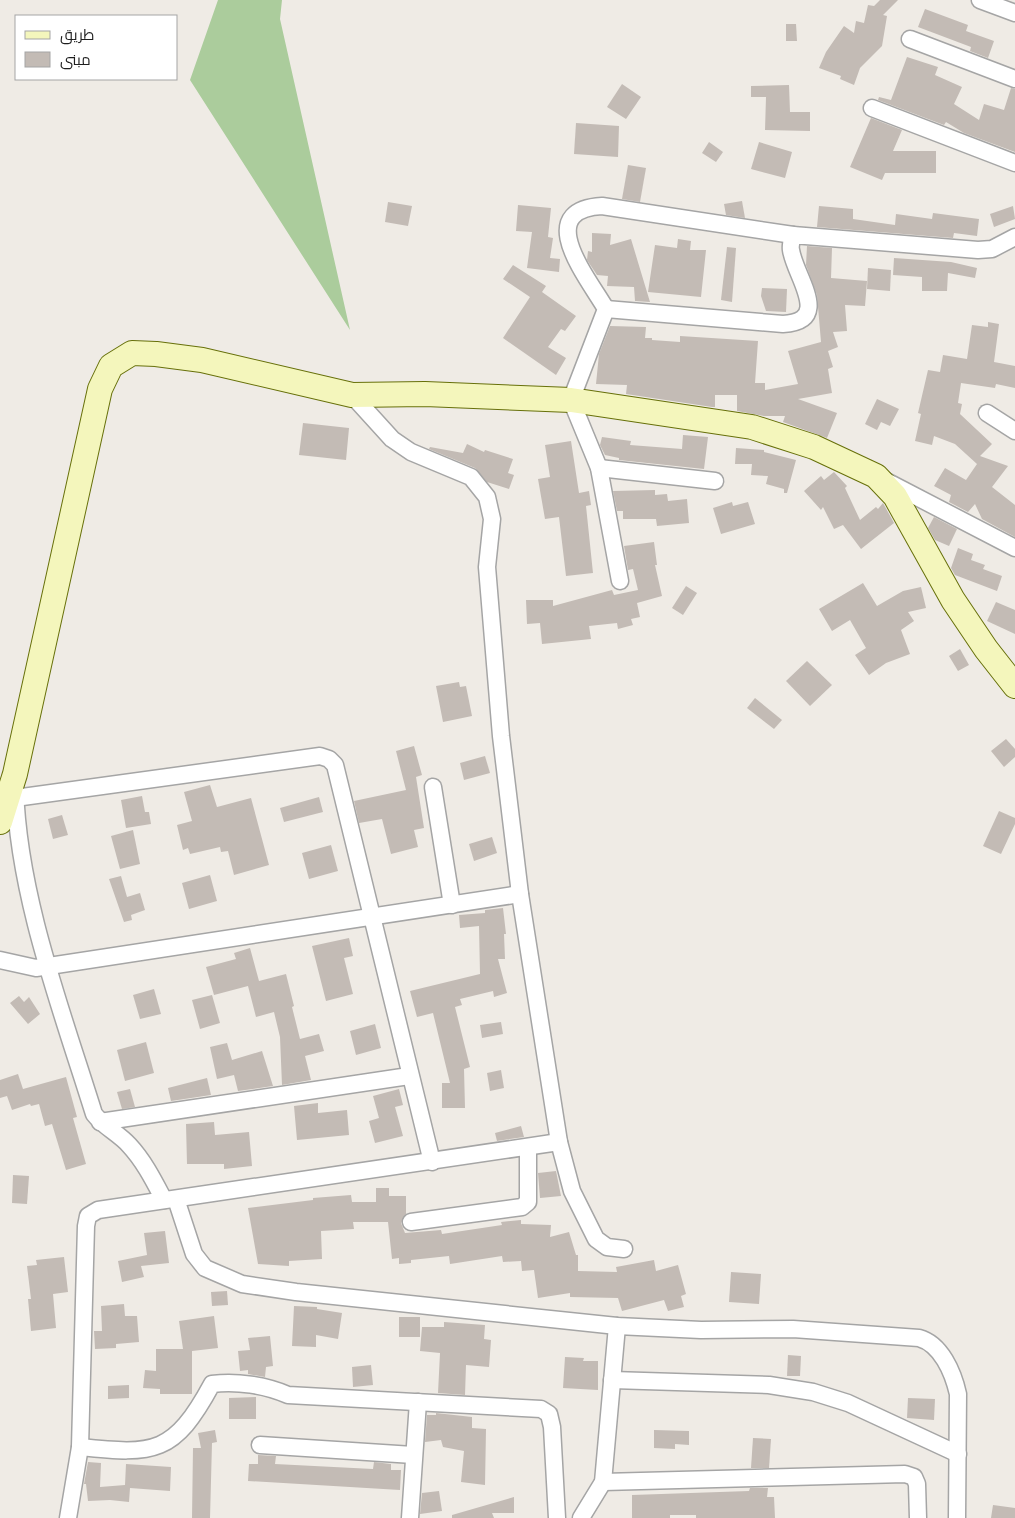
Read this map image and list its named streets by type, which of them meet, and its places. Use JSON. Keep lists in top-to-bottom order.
{
  "legend": ["طريق", "مبنى"]
}
